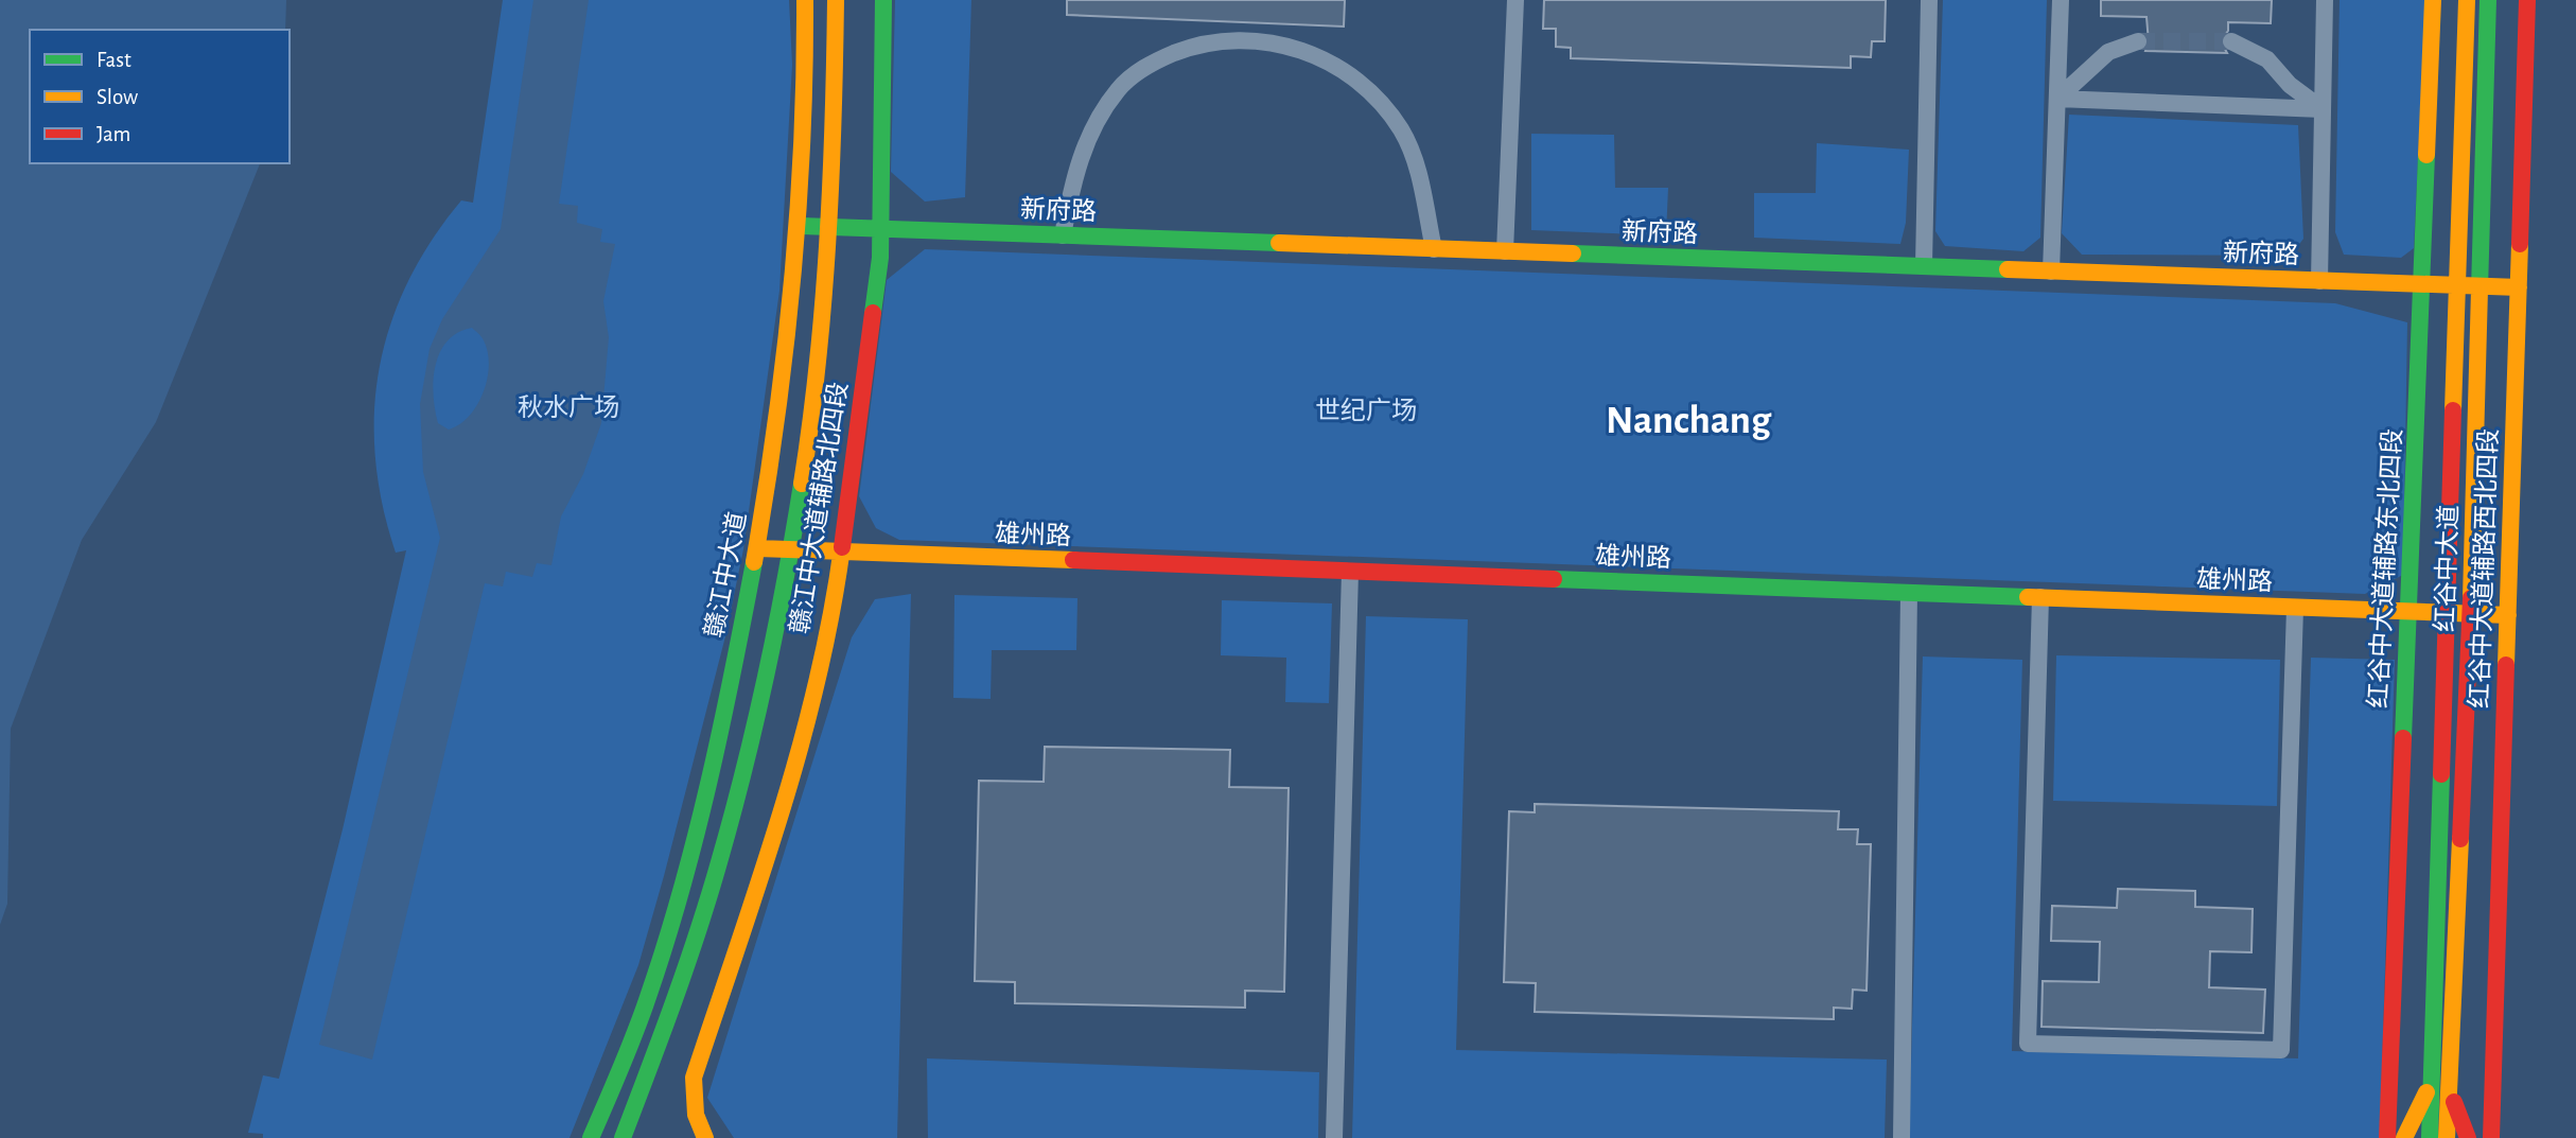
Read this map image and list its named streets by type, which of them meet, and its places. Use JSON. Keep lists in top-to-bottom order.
{
  "streets": {
    "street": [
      "新府路",
      "赣江中大道辅路北四段",
      "雄州路",
      "红谷中大道辅路东北四段",
      "红谷中大道",
      "红谷中大道辅路西北四段",
      "赣江中大道"
    ]
  },
  "crossings": [
    ["新府路", "赣江中大道辅路北四段"],
    ["新府路", "红谷中大道辅路东北四段"],
    ["新府路", "红谷中大道"],
    ["新府路", "红谷中大道辅路西北四段"],
    ["新府路", "赣江中大道"],
    ["赣江中大道辅路北四段", "雄州路"],
    ["雄州路", "红谷中大道辅路东北四段"],
    ["雄州路", "红谷中大道"],
    ["雄州路", "红谷中大道辅路西北四段"],
    ["雄州路", "赣江中大道"]
  ],
  "districts": ["Nanchang"],
  "parks": ["秋水广场", "世纪广场"],
  "legend": ["Fast", "Slow", "Jam"]
}
